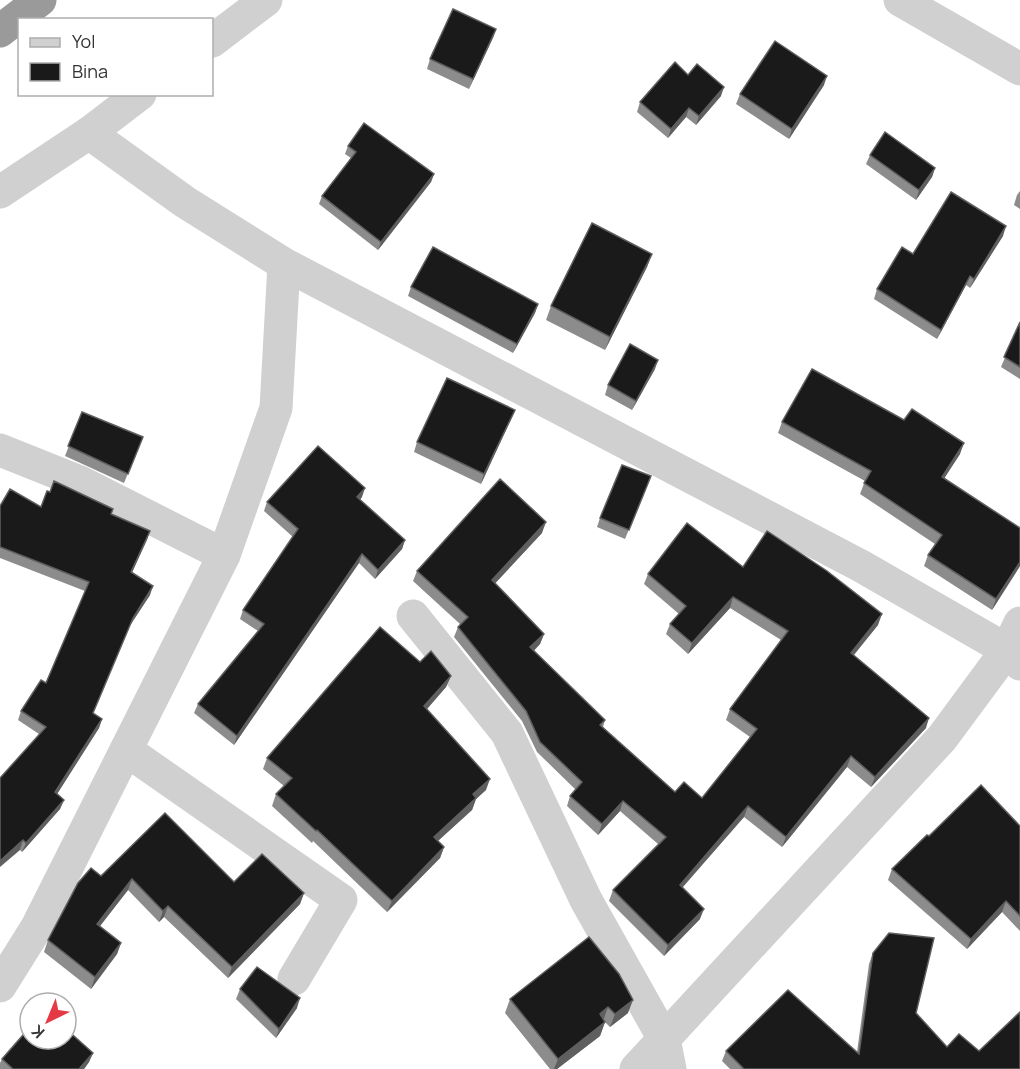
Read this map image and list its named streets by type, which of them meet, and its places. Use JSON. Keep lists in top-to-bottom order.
{
  "legend": ["Yol", "Bina"],
  "north": "bottom left"
}
